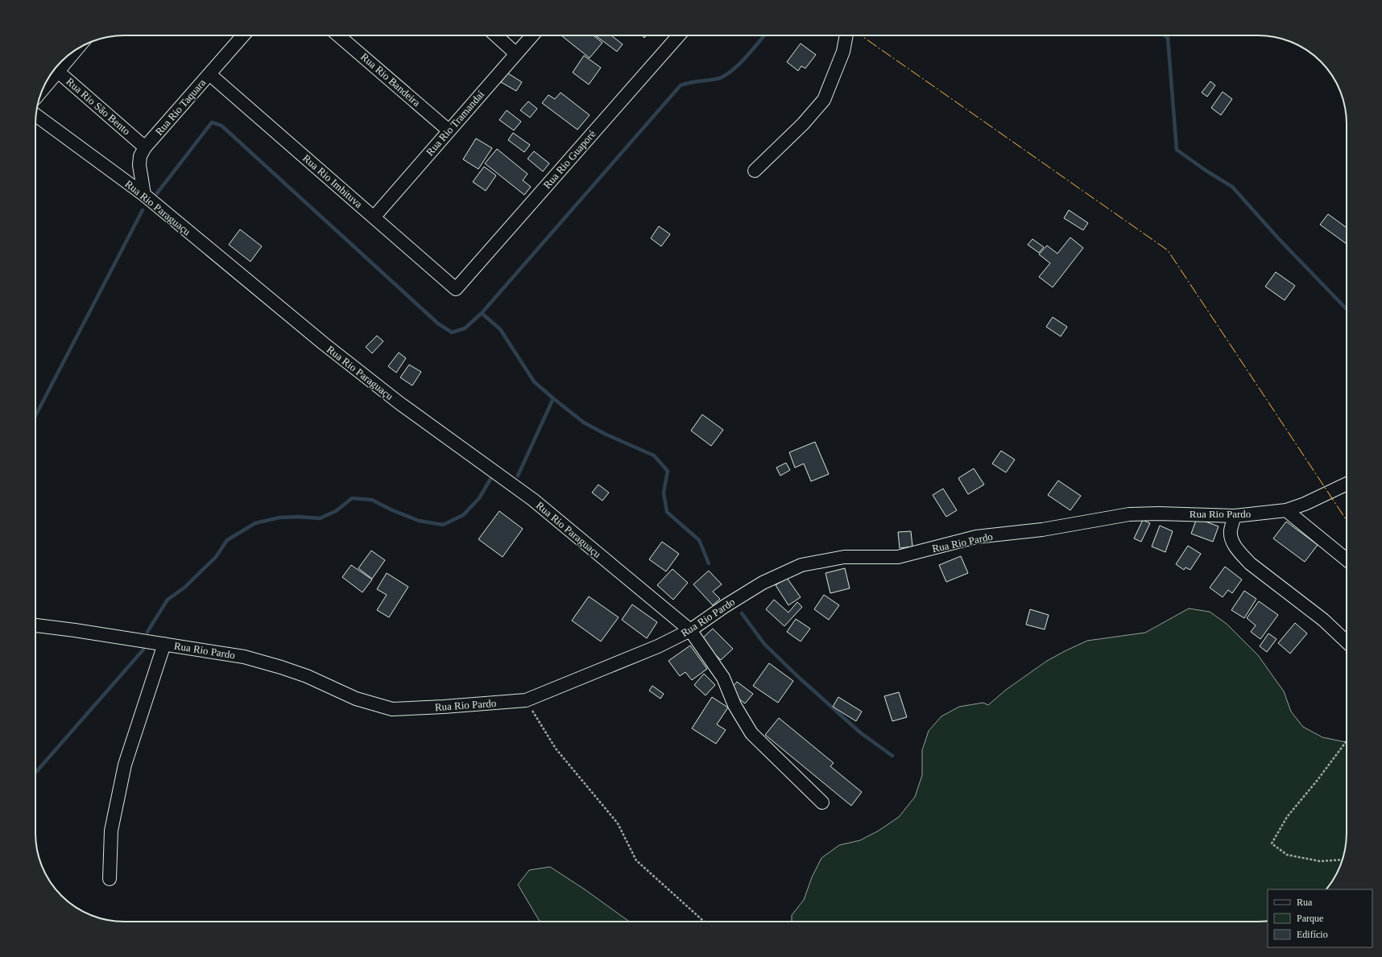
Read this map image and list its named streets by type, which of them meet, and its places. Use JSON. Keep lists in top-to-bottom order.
{
  "streets": {
    "street": [
      "Rua Rio Bandeira",
      "Rua Rio São Bento",
      "Rua Rio Taquara",
      "Rua Rio Tramandaí",
      "Rua Rio Guaporé",
      "Rua Rio Imbituva",
      "Rua Rio Paraguaçu",
      "Rua Rio Pardo"
    ]
  },
  "crossings": [
    ["Rua Rio Bandeira", "Rua Rio Tramandaí"],
    ["Rua Rio São Bento", "Rua Rio Taquara"],
    ["Rua Rio Taquara", "Rua Rio Imbituva"],
    ["Rua Rio Taquara", "Rua Rio Paraguaçu"],
    ["Rua Rio Tramandaí", "Rua Rio Imbituva"],
    ["Rua Rio Guaporé", "Rua Rio Imbituva"],
    ["Rua Rio Paraguaçu", "Rua Rio Pardo"]
  ],
  "legend": ["Rua", "Parque", "Edifício"]
}
